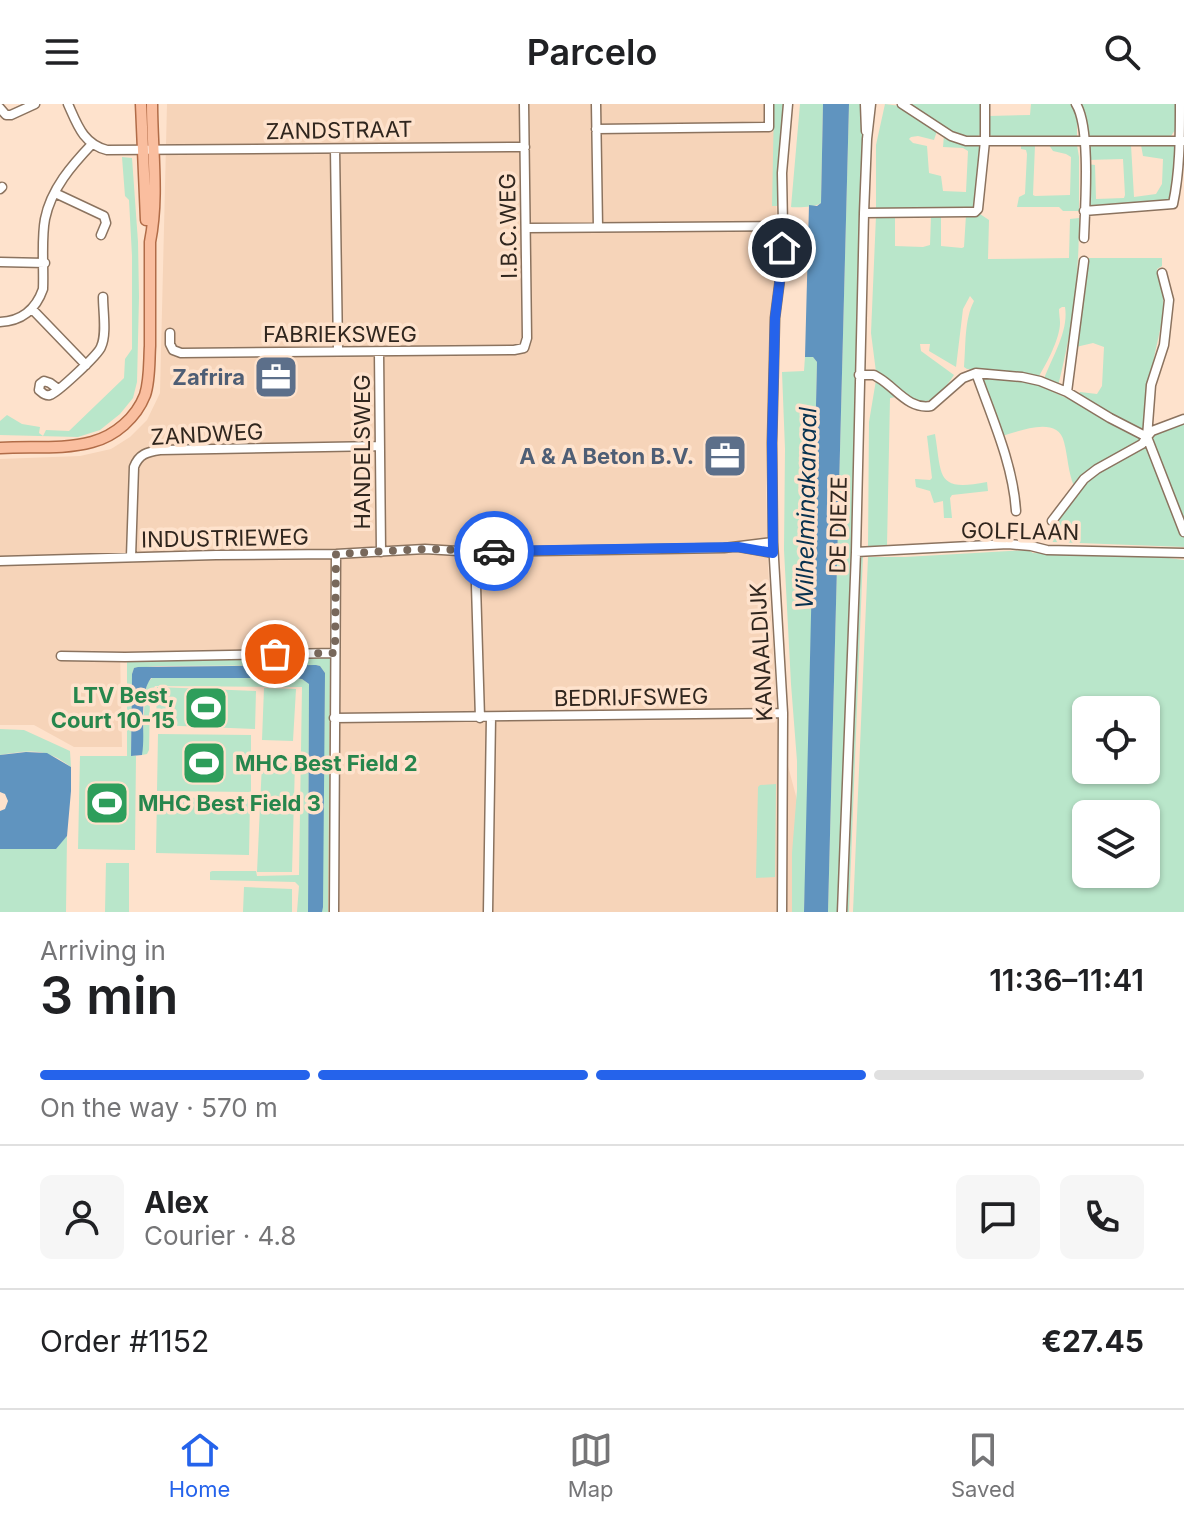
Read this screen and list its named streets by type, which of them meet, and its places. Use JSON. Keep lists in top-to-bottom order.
{
  "streets": {
    "street": [
      "ZANDSTRAAT",
      "I.B.C.WEG",
      "FABRIEKSWEG",
      "ZANDWEG",
      "HANDELSWEG",
      "DE DIEZE",
      "GOLFLAAN",
      "INDUSTRIEWEG",
      "KANAALDIJK",
      "BEDRIJFSWEG"
    ]
  },
  "crossings": [
    ["ZANDSTRAAT", "I.B.C.WEG"],
    ["I.B.C.WEG", "FABRIEKSWEG"],
    ["FABRIEKSWEG", "HANDELSWEG"],
    ["ZANDWEG", "HANDELSWEG"],
    ["ZANDWEG", "INDUSTRIEWEG"],
    ["HANDELSWEG", "INDUSTRIEWEG"],
    ["DE DIEZE", "GOLFLAAN"],
    ["INDUSTRIEWEG", "KANAALDIJK"],
    ["KANAALDIJK", "BEDRIJFSWEG"]
  ],
  "water": ["Wilhelminakanaal"],
  "places": {
    "office": ["Zafrira", "A & A Beton B.V."],
    "sports": ["LTV Best, Court 10-15", "MHC Best Field 2", "MHC Best Field 3"]
  },
  "page": {
    "header": "Parcelo",
    "heading": ["3 min", "Arriving in", "11:36–11:41"],
    "panel": [
      "Alex",
      "Courier · 4.8",
      "Order #1152",
      "€27.45"
    ],
    "bar": "On the way · 570 m",
    "tabs": ["Home", "Map", "Saved"]
  }
}
